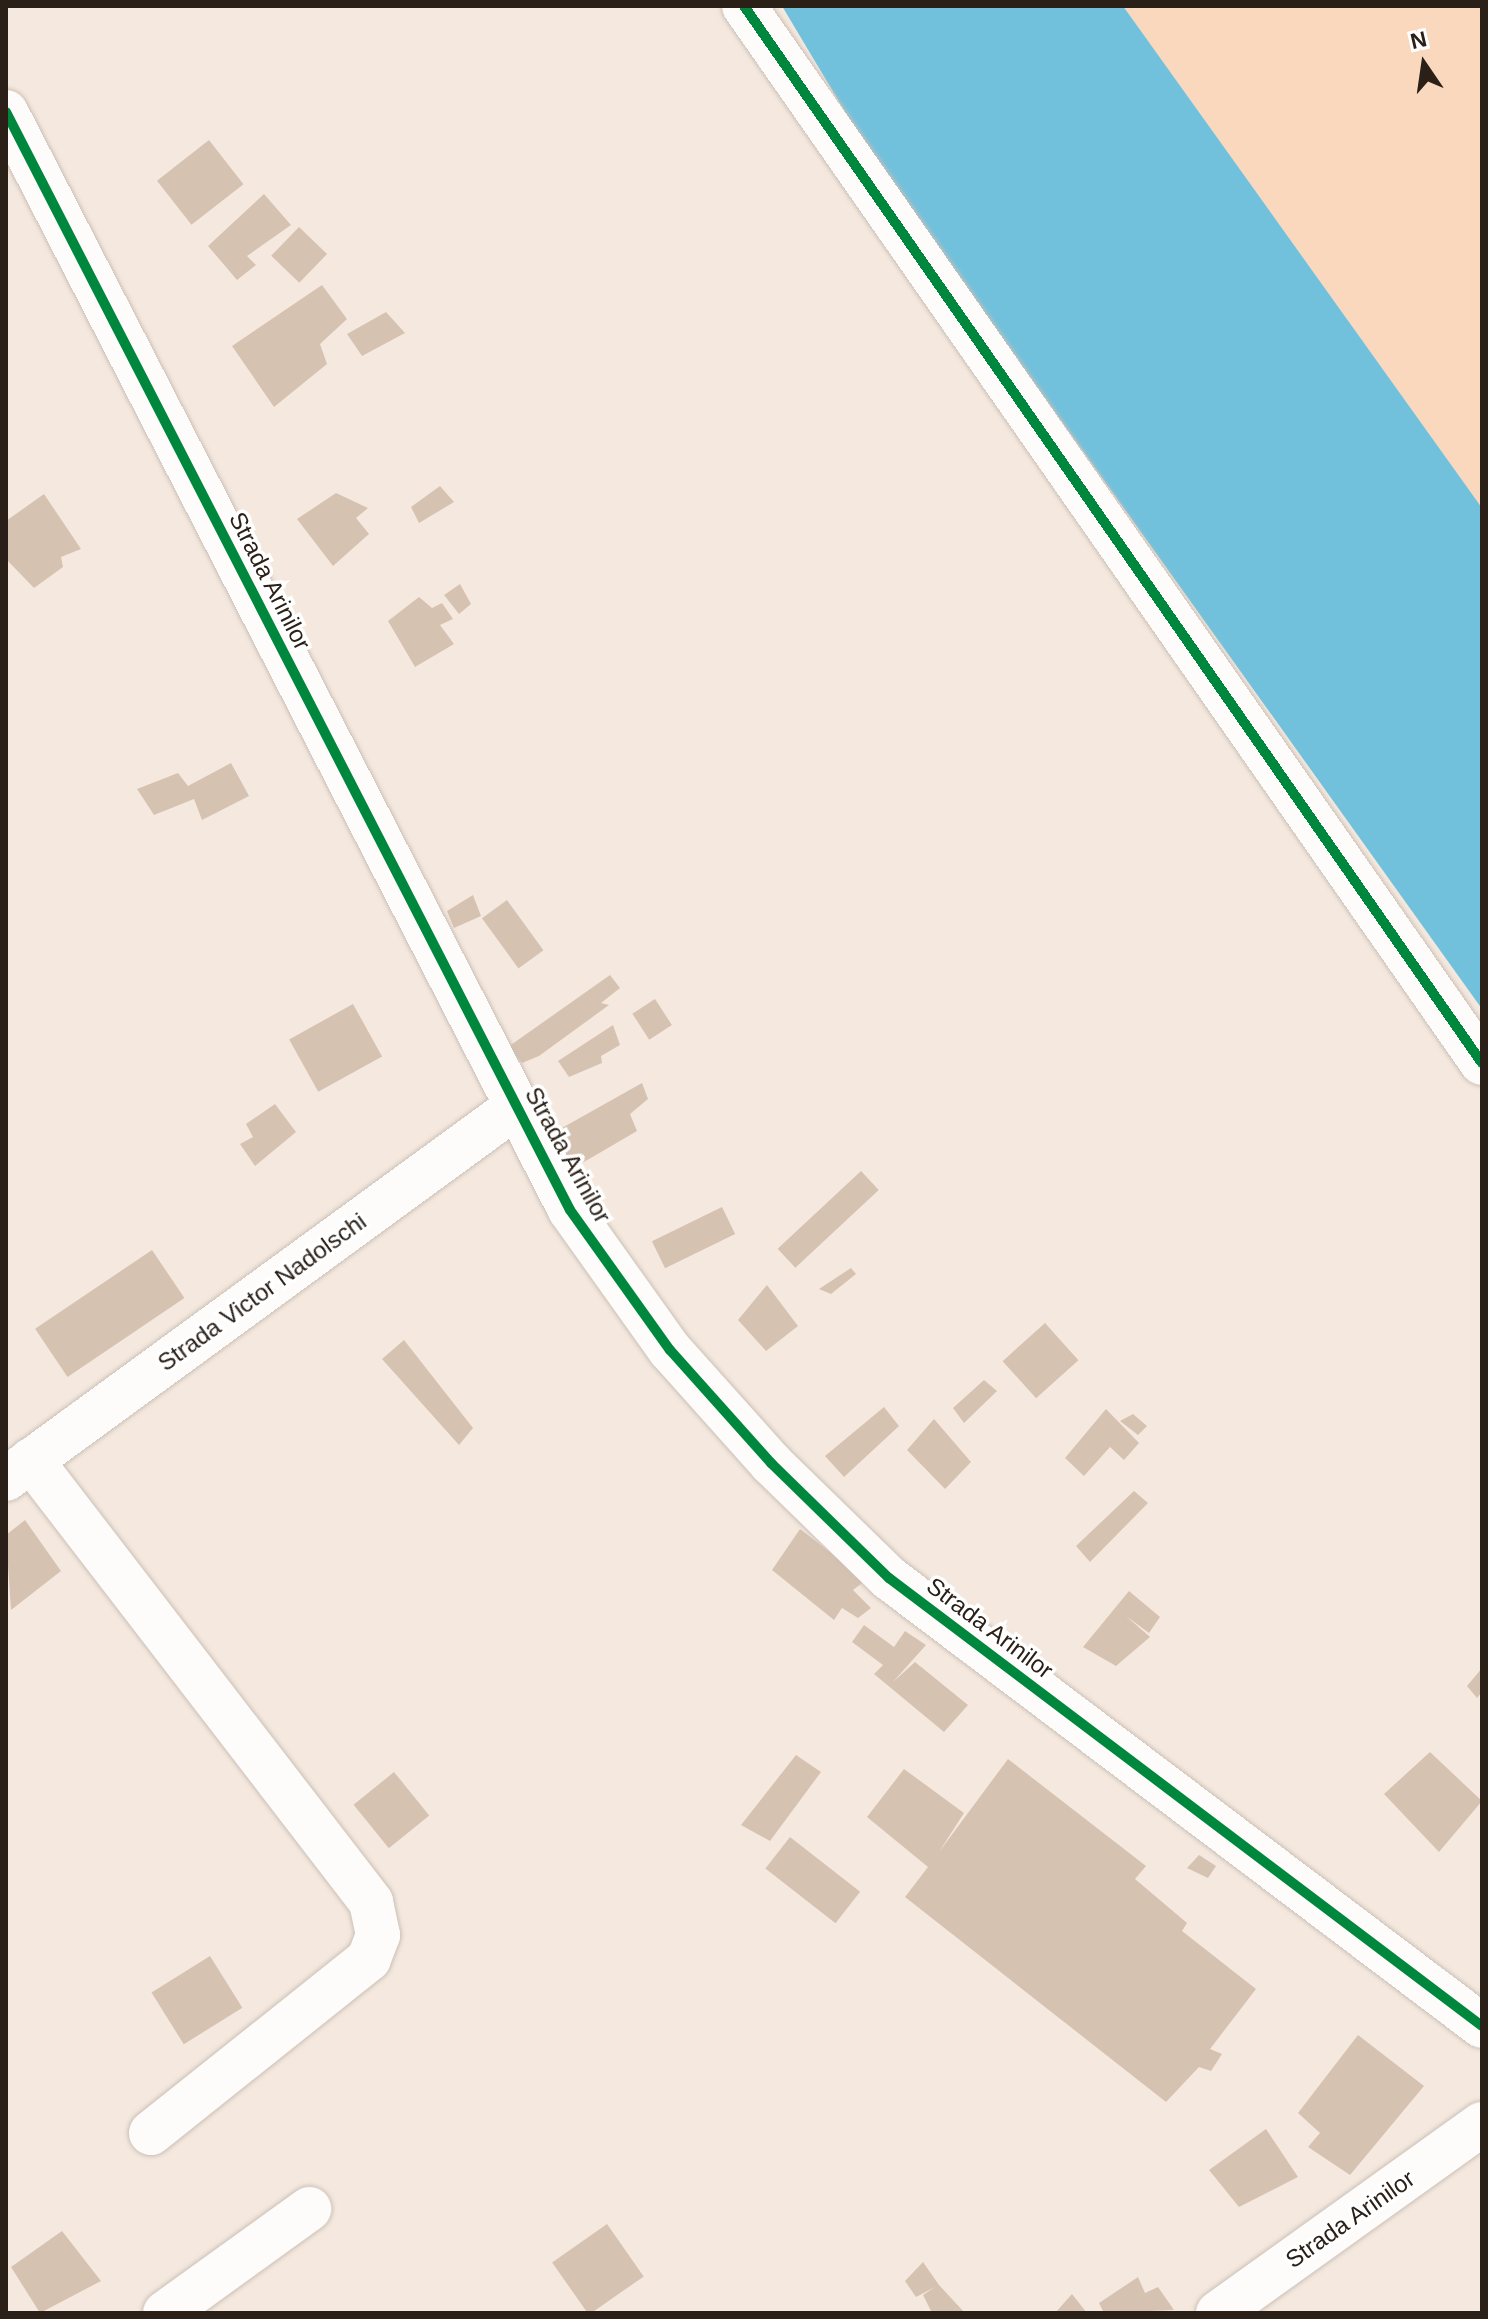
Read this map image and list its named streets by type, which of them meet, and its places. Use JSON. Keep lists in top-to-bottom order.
{
  "streets": {
    "street": ["Strada Arinilor", "Strada Victor Nadolschi"]
  },
  "crossings": [
    ["Strada Arinilor", "Strada Victor Nadolschi"]
  ],
  "north": "top"
}
